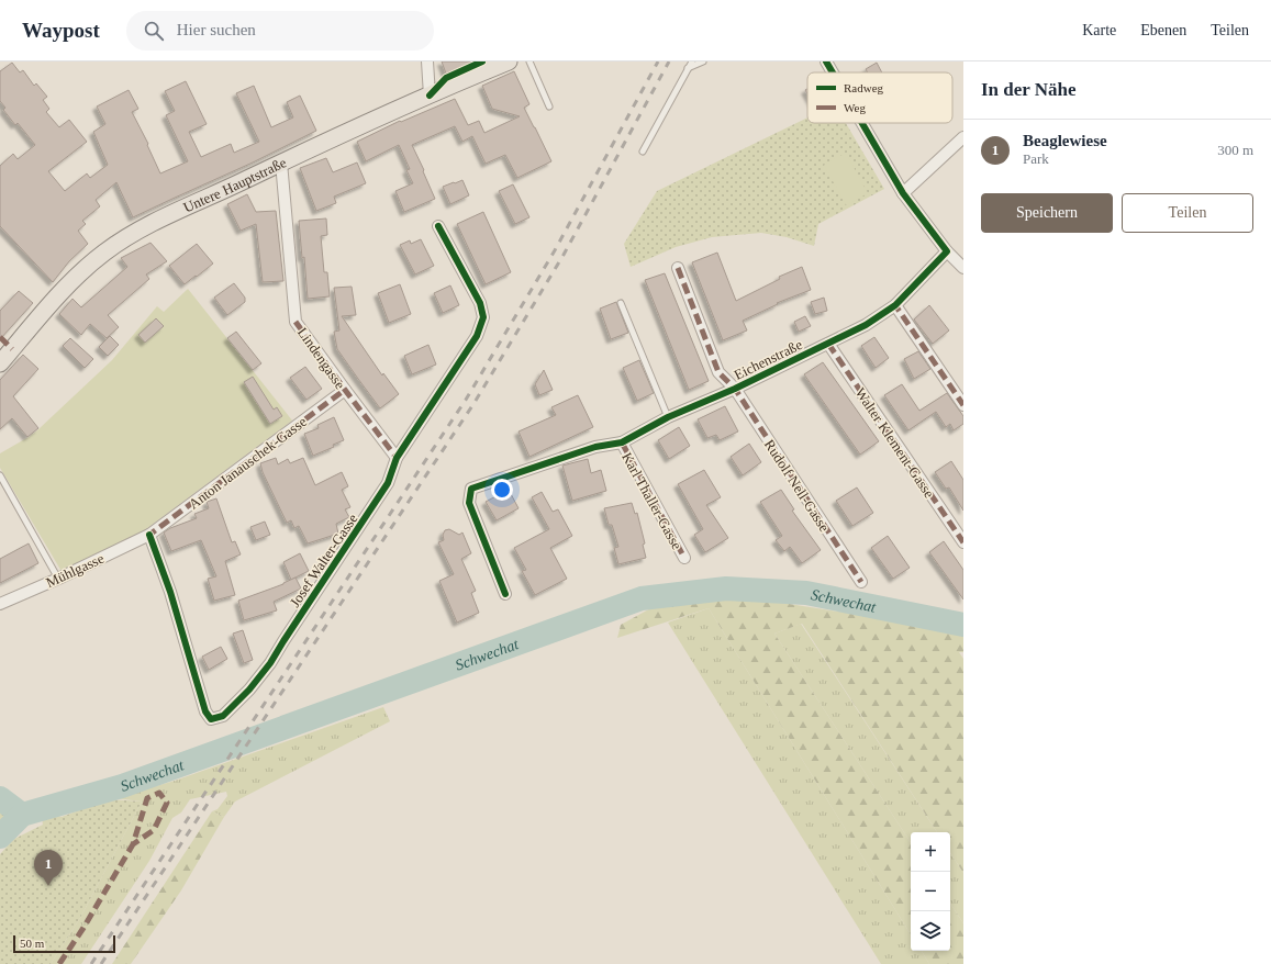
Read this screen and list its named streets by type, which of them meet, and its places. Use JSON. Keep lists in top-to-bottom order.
{
  "streets": {
    "main road": ["Untere Hauptstraße"],
    "street": [
      "Lindengasse",
      "Eichenstraße",
      "Walter Klement-Gasse",
      "Anton Janauschek-Gasse",
      "Rudolf Nell-Gasse",
      "Karl Thaller-Gasse",
      "Josef Walter-Gasse",
      "Mühlgasse"
    ]
  },
  "crossings": [
    ["Untere Hauptstraße", "Lindengasse"],
    ["Lindengasse", "Anton Janauschek-Gasse"],
    ["Lindengasse", "Josef Walter-Gasse"],
    ["Eichenstraße", "Walter Klement-Gasse"],
    ["Eichenstraße", "Rudolf Nell-Gasse"],
    ["Eichenstraße", "Karl Thaller-Gasse"],
    ["Anton Janauschek-Gasse", "Josef Walter-Gasse"],
    ["Anton Janauschek-Gasse", "Mühlgasse"],
    ["Josef Walter-Gasse", "Mühlgasse"]
  ],
  "water": ["Schwechat"],
  "legend": ["Radweg", "Weg"],
  "scale_bar": "50 m",
  "page": {
    "header": "Waypost",
    "search": "Hier suchen",
    "nav": ["Karte", "Ebenen", "Teilen"],
    "heading": "In der Nähe",
    "list": [
      {
        "mark": "1",
        "name": "Beaglewiese",
        "note": "Park",
        "value": "300 m"
      }
    ],
    "buttons": ["Speichern", "Teilen"],
    "map_buttons": ["+", "−"],
    "pins": "1",
    "scale": "50 m"
  }
}
